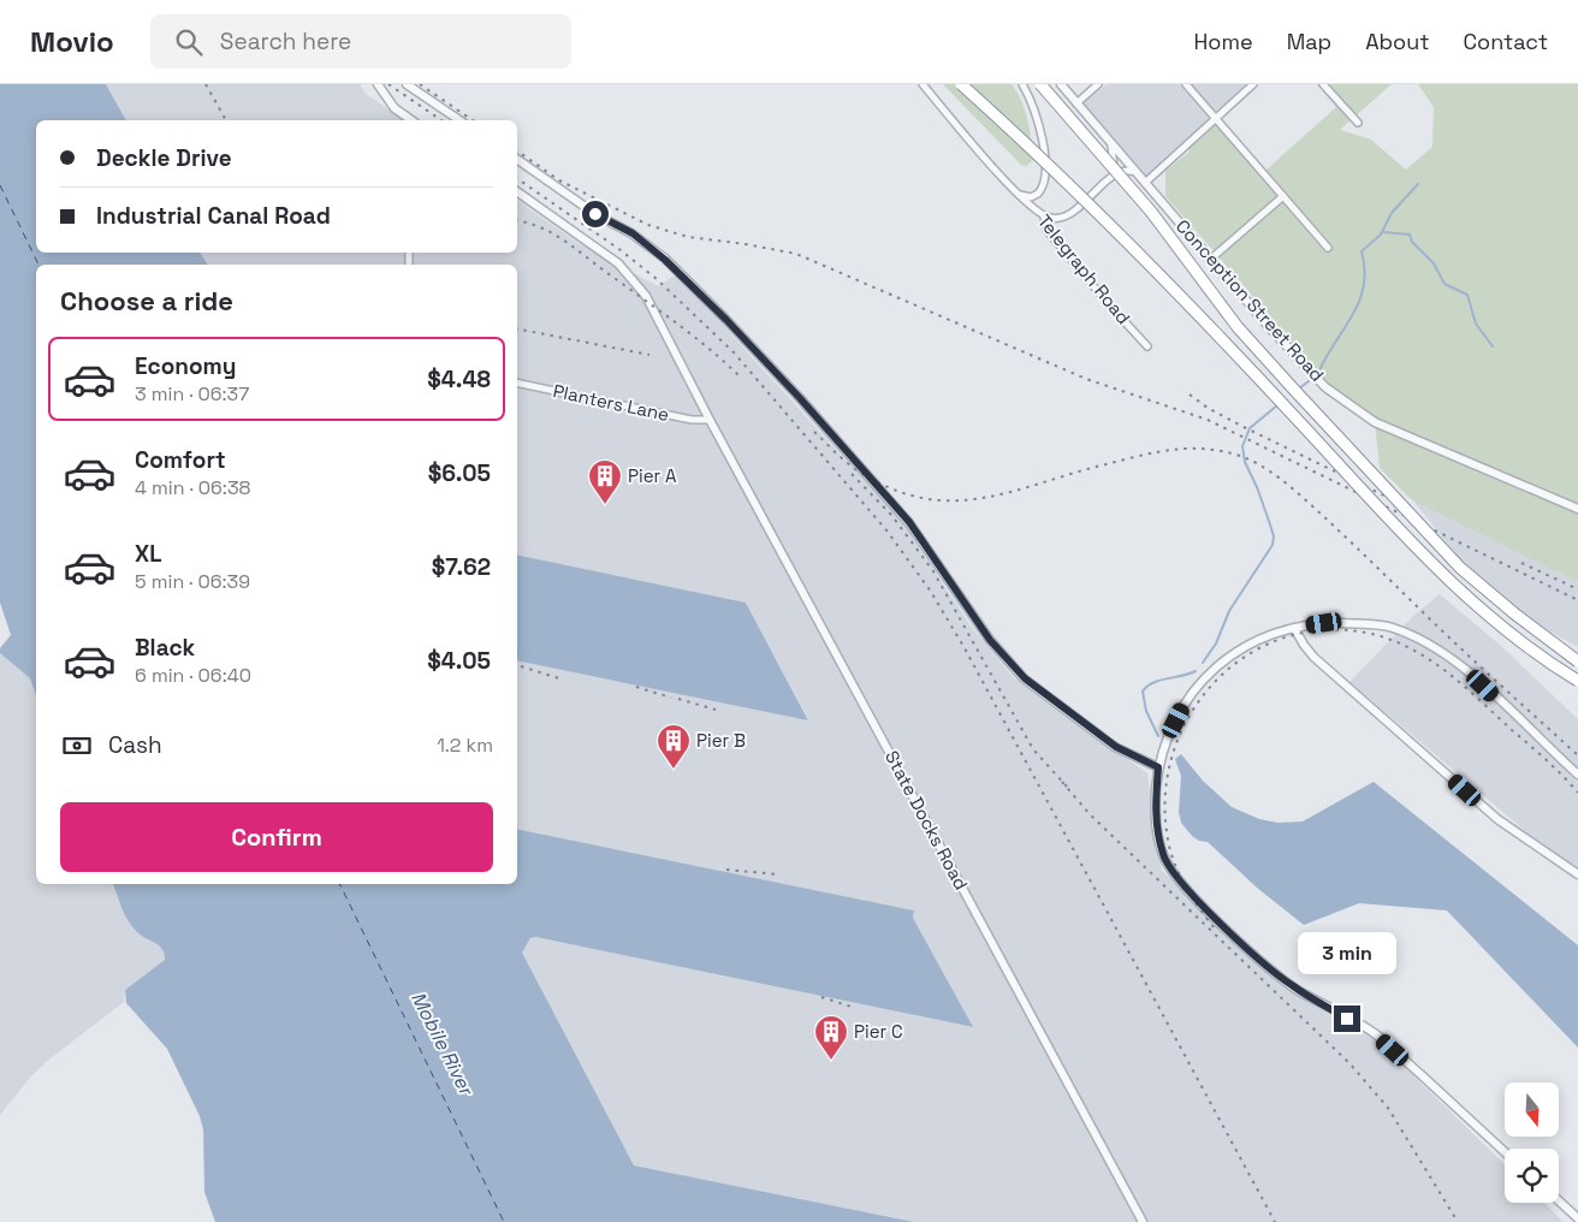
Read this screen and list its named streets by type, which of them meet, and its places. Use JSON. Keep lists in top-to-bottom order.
{
  "streets": {
    "street": [
      "Telegraph Road",
      "Conception Street Road",
      "Planters Lane",
      "State Docks Road"
    ]
  },
  "crossings": [
    ["Planters Lane", "State Docks Road"]
  ],
  "water": ["Mobile River"],
  "places": {
    "building": ["Pier A", "Pier B", "Pier C"]
  },
  "north": "bottom",
  "page": {
    "header": "Movio",
    "search": "Search here",
    "nav": [
      "Home",
      "Map",
      "About",
      "Contact"
    ],
    "banner": ["Deckle Drive", "Industrial Canal Road"],
    "heading": "Choose a ride",
    "list": [
      {
        "name": "Economy",
        "note": "3 min · 06:37",
        "value": "$4.48"
      },
      {
        "name": "Comfort",
        "note": "4 min · 06:38",
        "value": "$6.05"
      },
      {
        "name": "XL",
        "note": "5 min · 06:39",
        "value": "$7.62"
      },
      {
        "name": "Black",
        "note": "6 min · 06:40",
        "value": "$4.05"
      }
    ],
    "pay": ["Cash", "1.2 km"],
    "buttons": "Confirm",
    "bubble": "3 min"
  }
}
